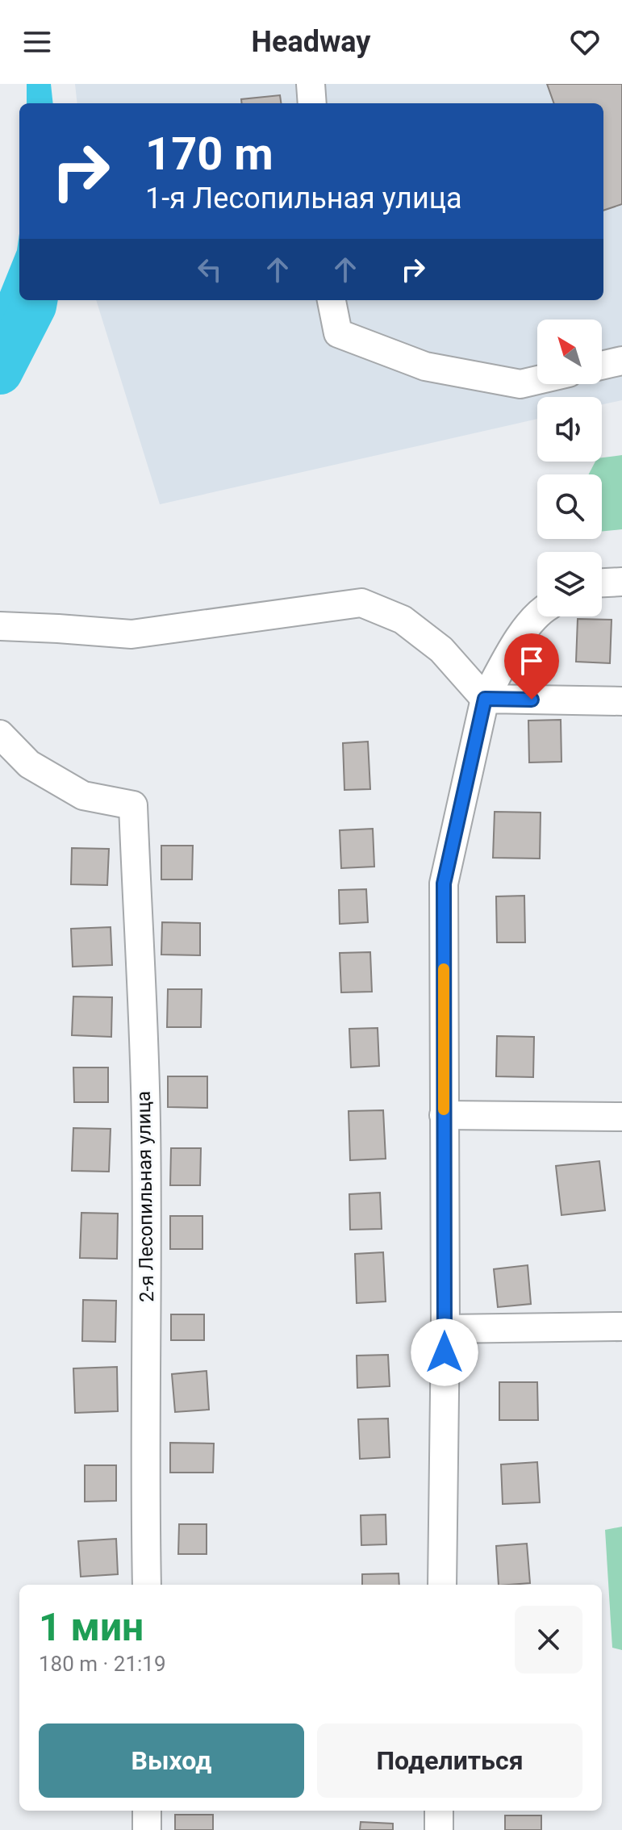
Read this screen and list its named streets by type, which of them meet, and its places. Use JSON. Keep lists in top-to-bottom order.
{
  "streets": {
    "street": ["2-я Лесопильная улица"]
  },
  "north": "top left",
  "page": {
    "header": "Headway",
    "turn": ["170 m", "1-я Лесопильная улица"],
    "heading": ["1 мин", "180 m · 21:19"],
    "buttons": ["Выход", "Поделиться"]
  }
}
